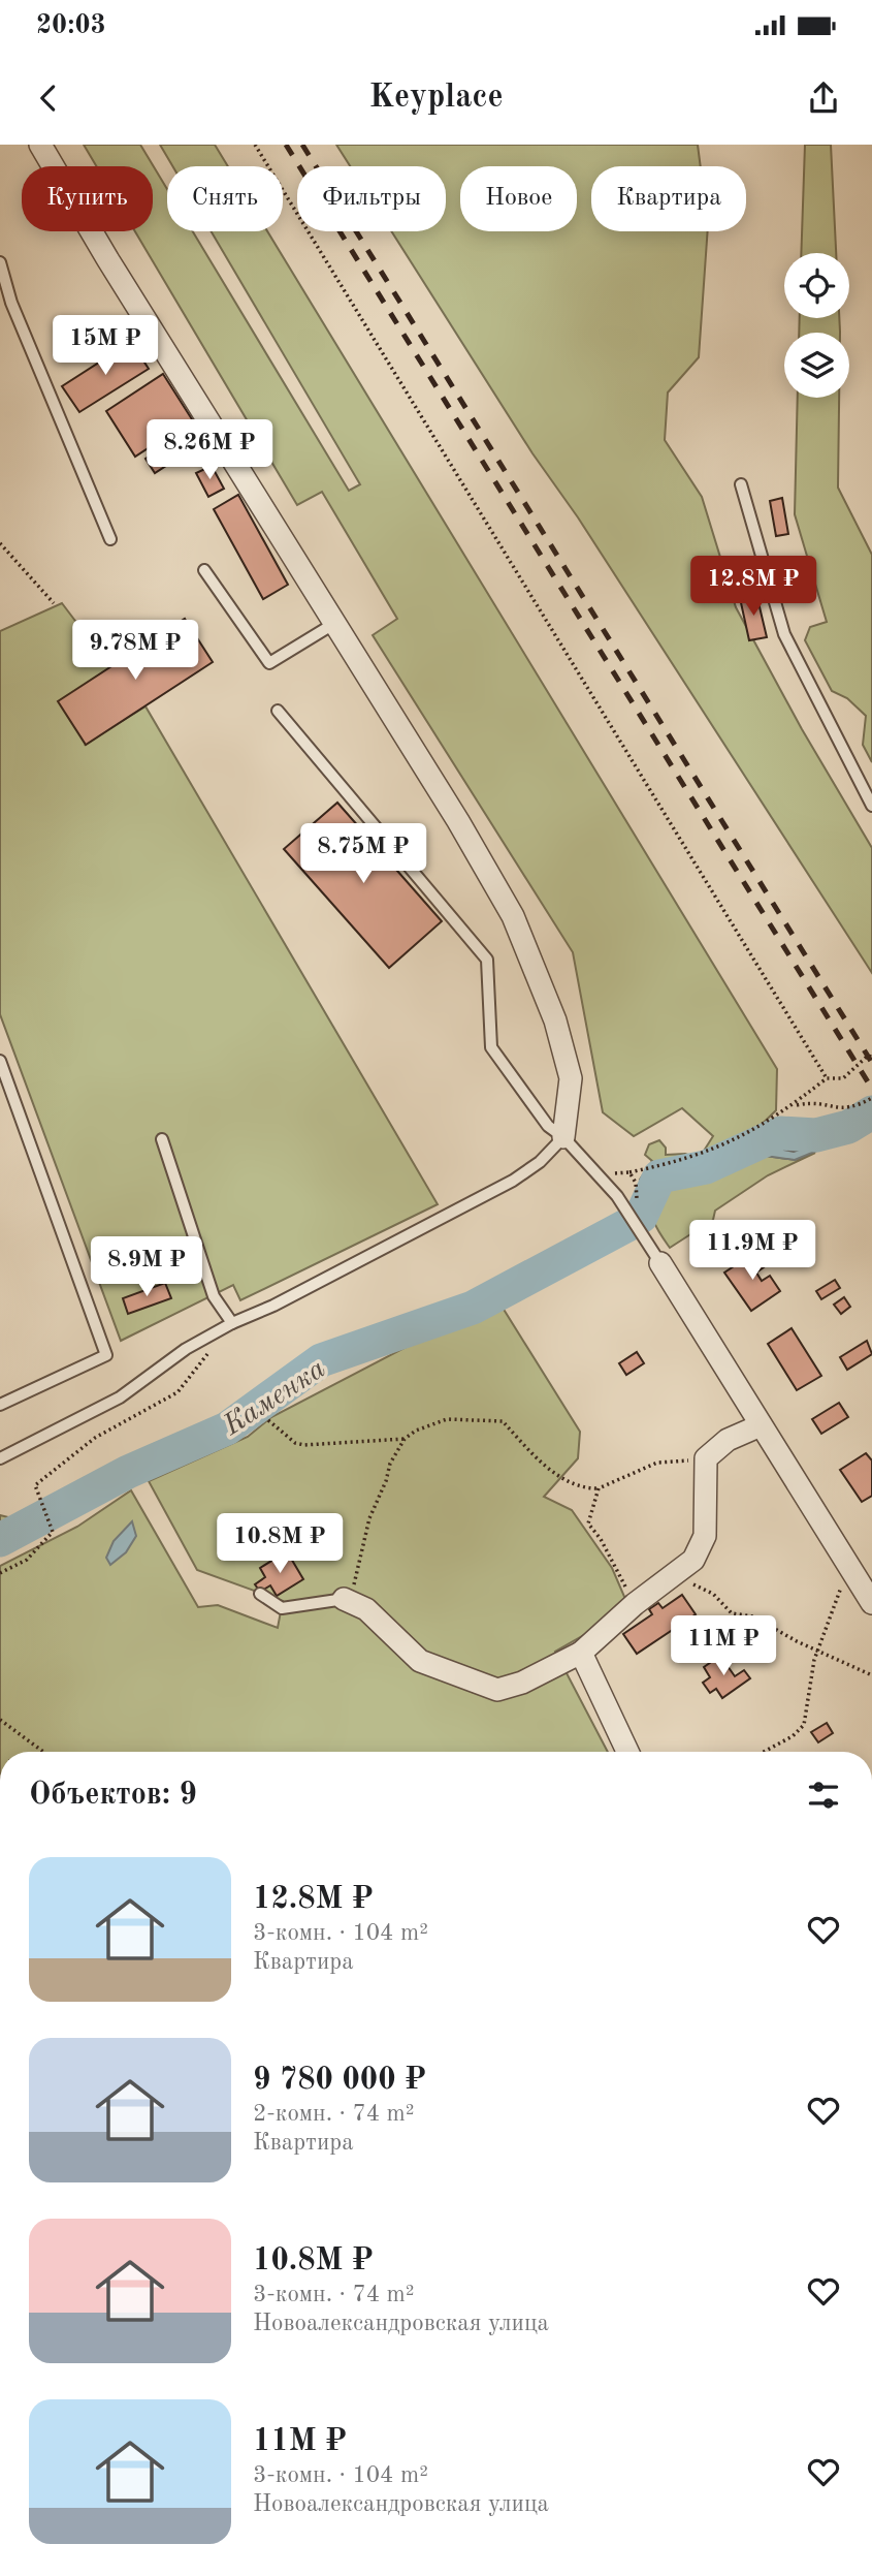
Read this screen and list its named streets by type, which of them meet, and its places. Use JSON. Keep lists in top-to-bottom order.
{
  "water": ["Каменка"],
  "page": {
    "status": "20:03",
    "header": "Keyplace",
    "chip": [
      "Купить",
      "Снять",
      "Фильтры",
      "Новое",
      "Квартира"
    ],
    "price": [
      "15M ₽",
      "8.26M ₽",
      "12.8M ₽",
      "9.78M ₽",
      "8.75M ₽",
      "11.9M ₽",
      "8.9M ₽",
      "10.8M ₽",
      "11M ₽"
    ],
    "heading": "Объектов: 9",
    "list": [
      {
        "name": "12.8M ₽",
        "note": "3-комн. · 104 m² · Квартира"
      },
      {
        "name": "9 780 000 ₽",
        "note": "2-комн. · 74 m² · Квартира"
      },
      {
        "name": "10.8M ₽",
        "note": "3-комн. · 74 m² · Новоалександровская улица"
      },
      {
        "name": "11M ₽",
        "note": "3-комн. · 104 m² · Новоалександровская улица"
      }
    ]
  }
}
